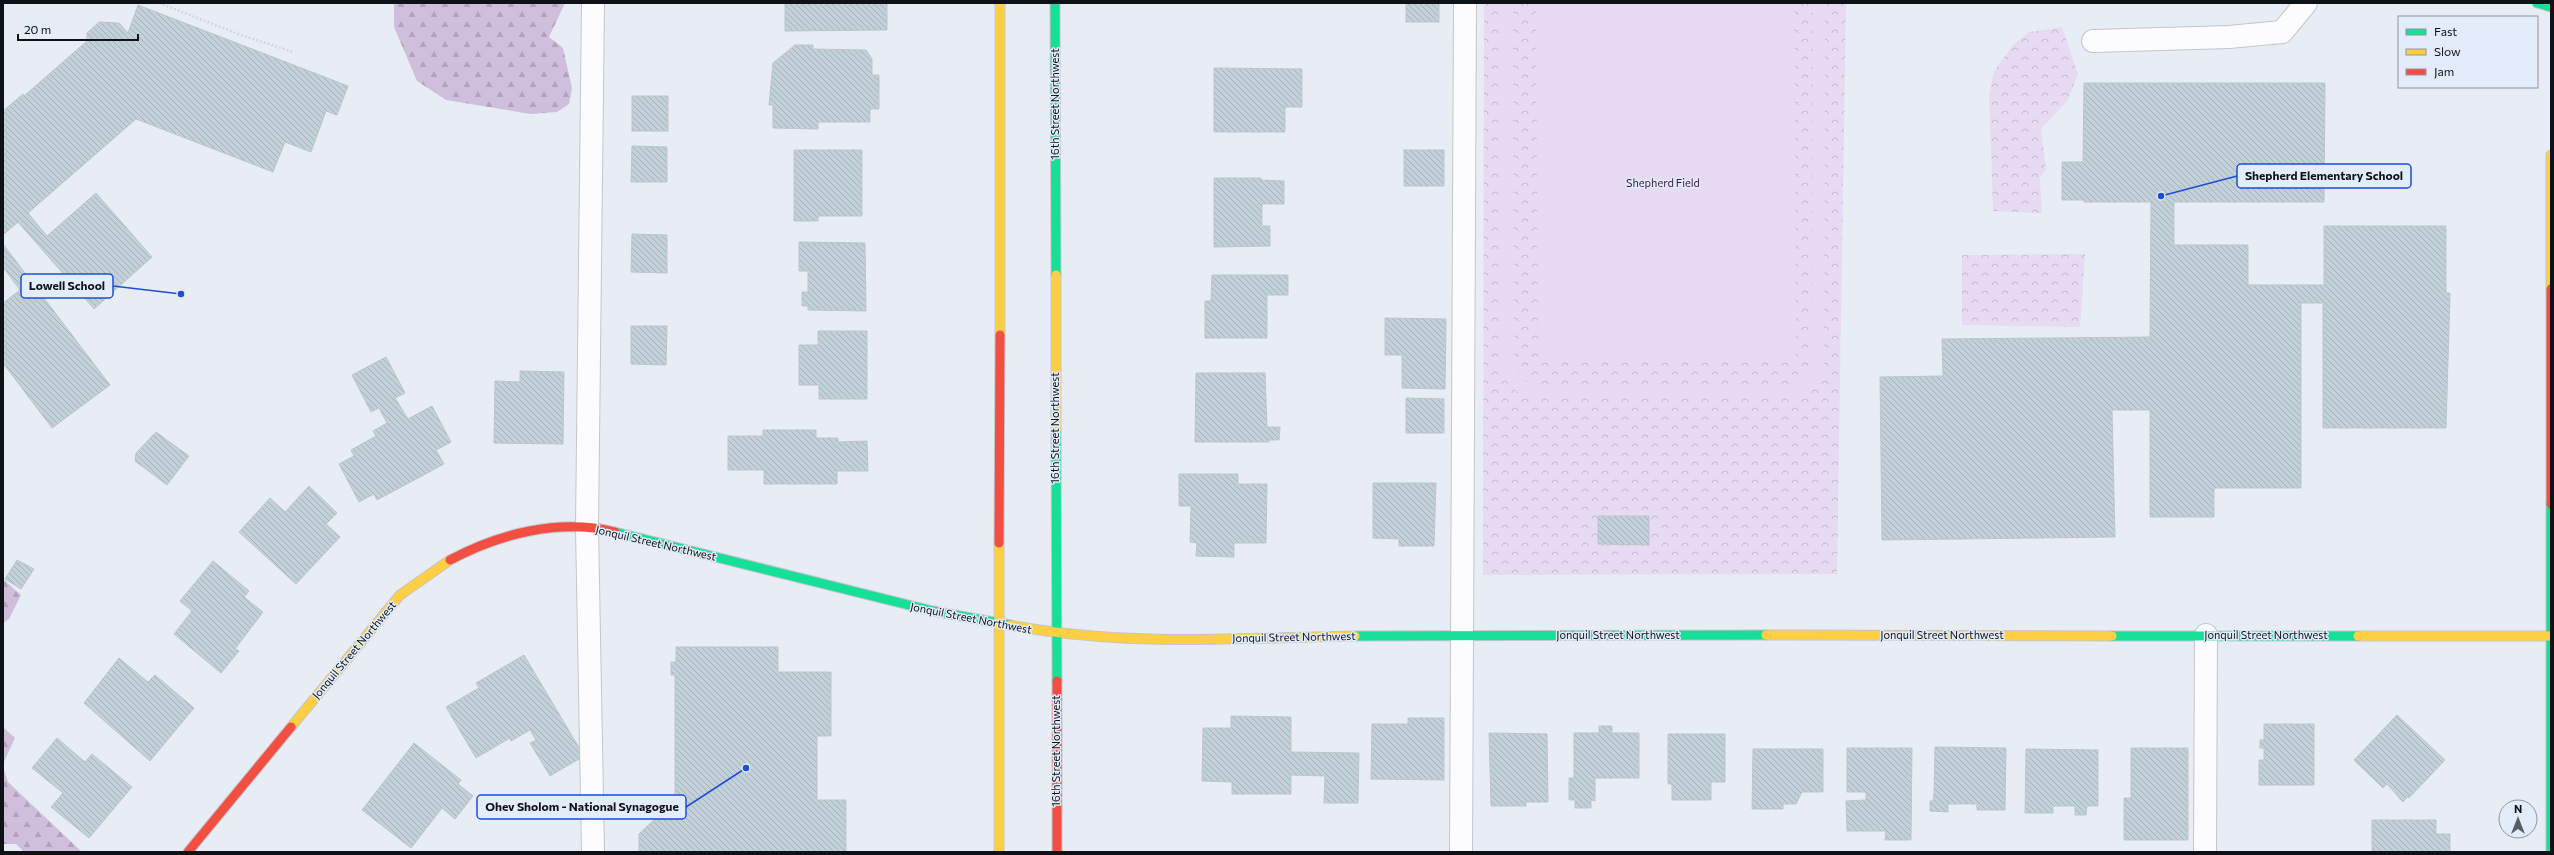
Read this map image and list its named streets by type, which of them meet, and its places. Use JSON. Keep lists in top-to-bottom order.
{
  "streets": {
    "street": ["16th Street Northwest", "Jonquil Street Northwest"]
  },
  "crossings": [
    ["16th Street Northwest", "Jonquil Street Northwest"]
  ],
  "parks": ["Shepherd Field"],
  "places": ["Shepherd Elementary School", "Lowell School", "Ohev Sholom - National Synagogue"],
  "legend": ["Fast", "Slow", "Jam"],
  "scale_bar": "20 m",
  "north": "top"
}
